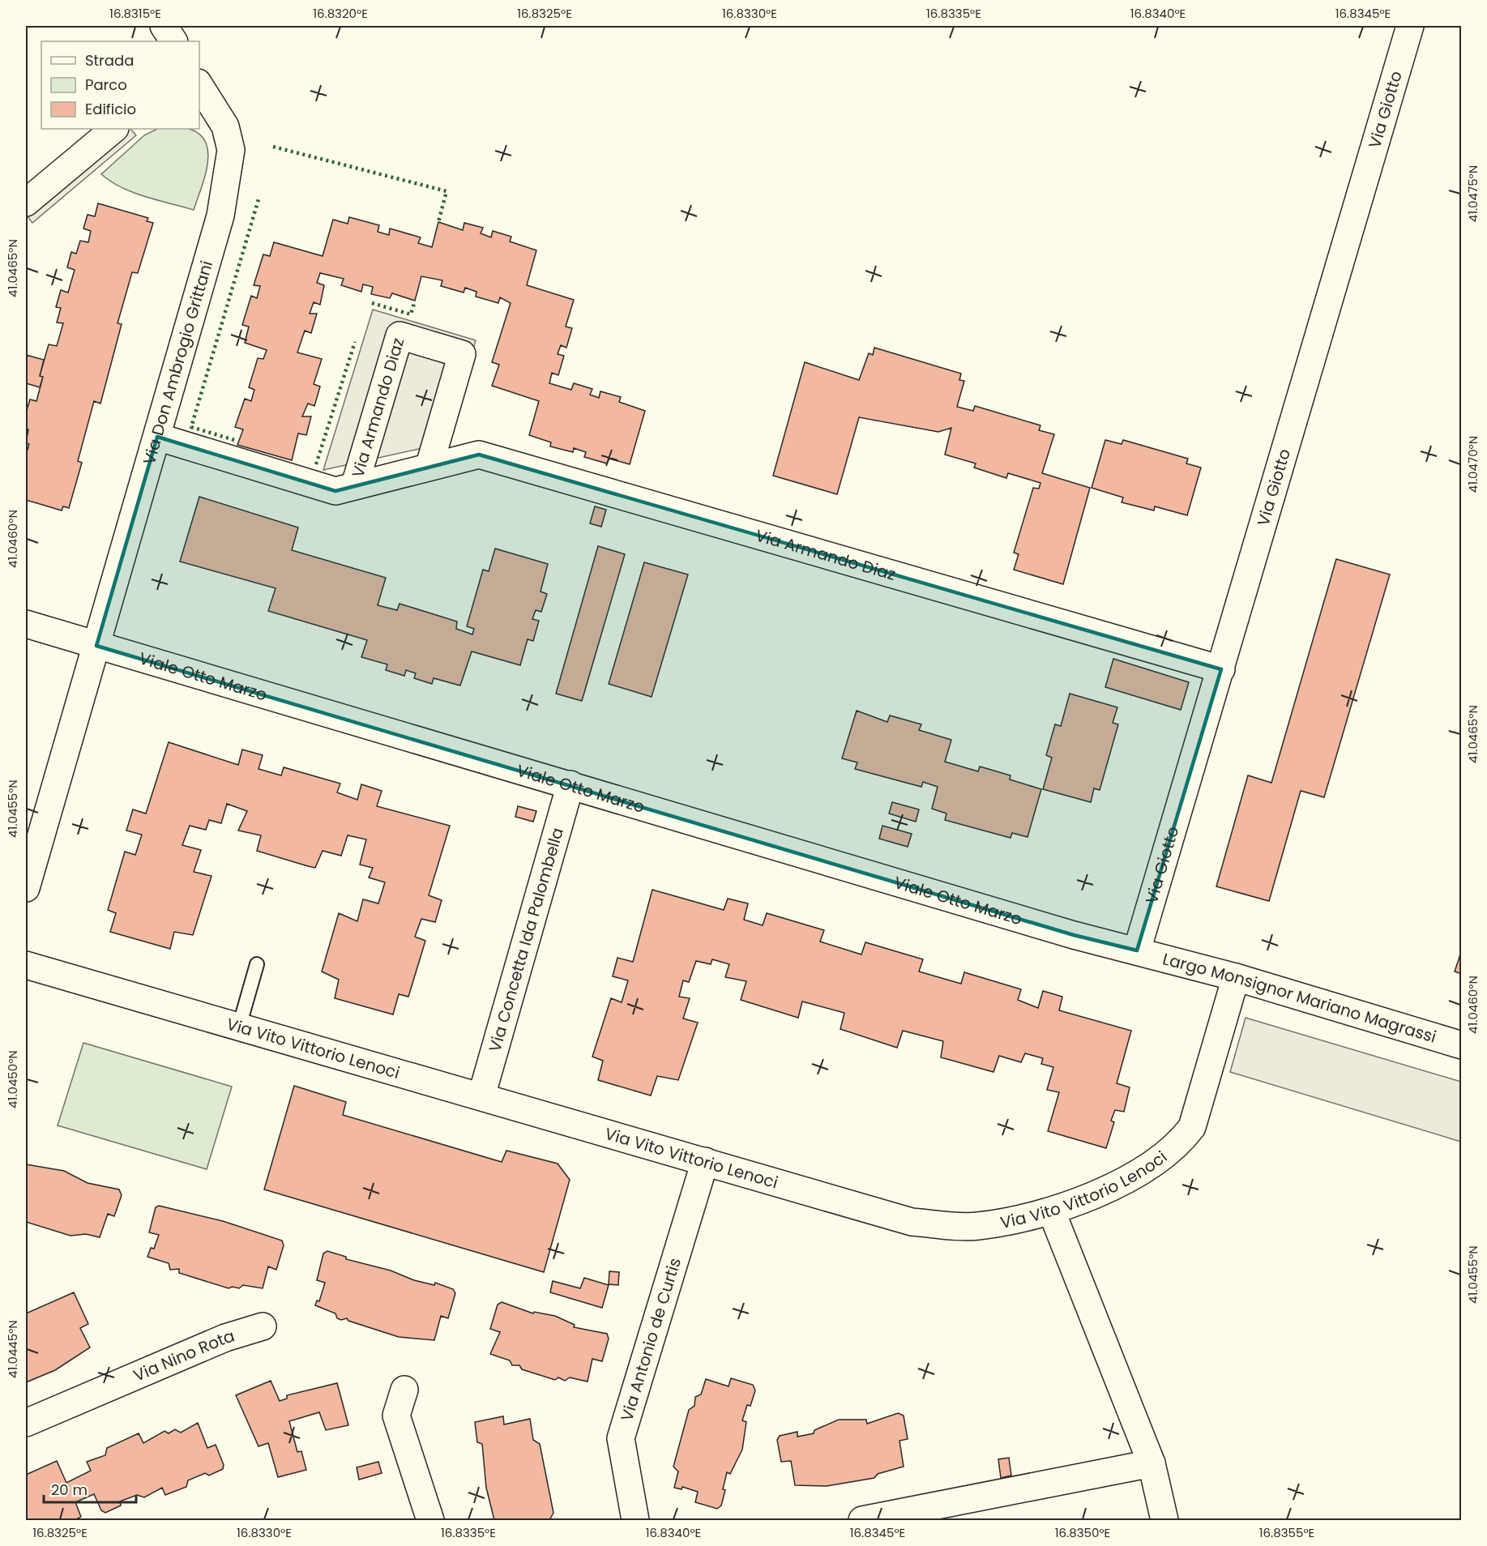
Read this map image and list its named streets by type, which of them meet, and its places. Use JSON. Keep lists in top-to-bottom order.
{
  "streets": {
    "street": [
      "Via Giotto",
      "Via Don Ambrogio Grittani",
      "Via Armando Diaz",
      "Viale Otto Marzo",
      "Via Concetta Ida Palombella",
      "Largo Monsignor Mariano Magrassi",
      "Via Vito Vittorio Lenoci",
      "Via Antonio de Curtis",
      "Via Nino Rota"
    ]
  },
  "crossings": [
    ["Via Giotto", "Via Armando Diaz"],
    ["Via Giotto", "Viale Otto Marzo"],
    ["Via Giotto", "Largo Monsignor Mariano Magrassi"],
    ["Via Don Ambrogio Grittani", "Via Armando Diaz"],
    ["Via Don Ambrogio Grittani", "Viale Otto Marzo"],
    ["Viale Otto Marzo", "Via Concetta Ida Palombella"],
    ["Viale Otto Marzo", "Largo Monsignor Mariano Magrassi"],
    ["Via Concetta Ida Palombella", "Via Vito Vittorio Lenoci"],
    ["Largo Monsignor Mariano Magrassi", "Via Vito Vittorio Lenoci"],
    ["Via Vito Vittorio Lenoci", "Via Antonio de Curtis"]
  ],
  "legend": ["Strada", "Parco", "Edificio"],
  "scale_bar": "20 m",
  "coordinates": [
    "16.8315°E",
    "16.8320°E",
    "16.8325°E",
    "16.8330°E",
    "16.8335°E",
    "16.8340°E",
    "16.8345°E",
    "41.0475°N",
    "41.0465°N",
    "41.0470°N",
    "41.0460°N",
    "41.0455°N",
    "41.0450°N",
    "41.0445°N",
    "16.8350°E",
    "16.8355°E"
  ]
}
